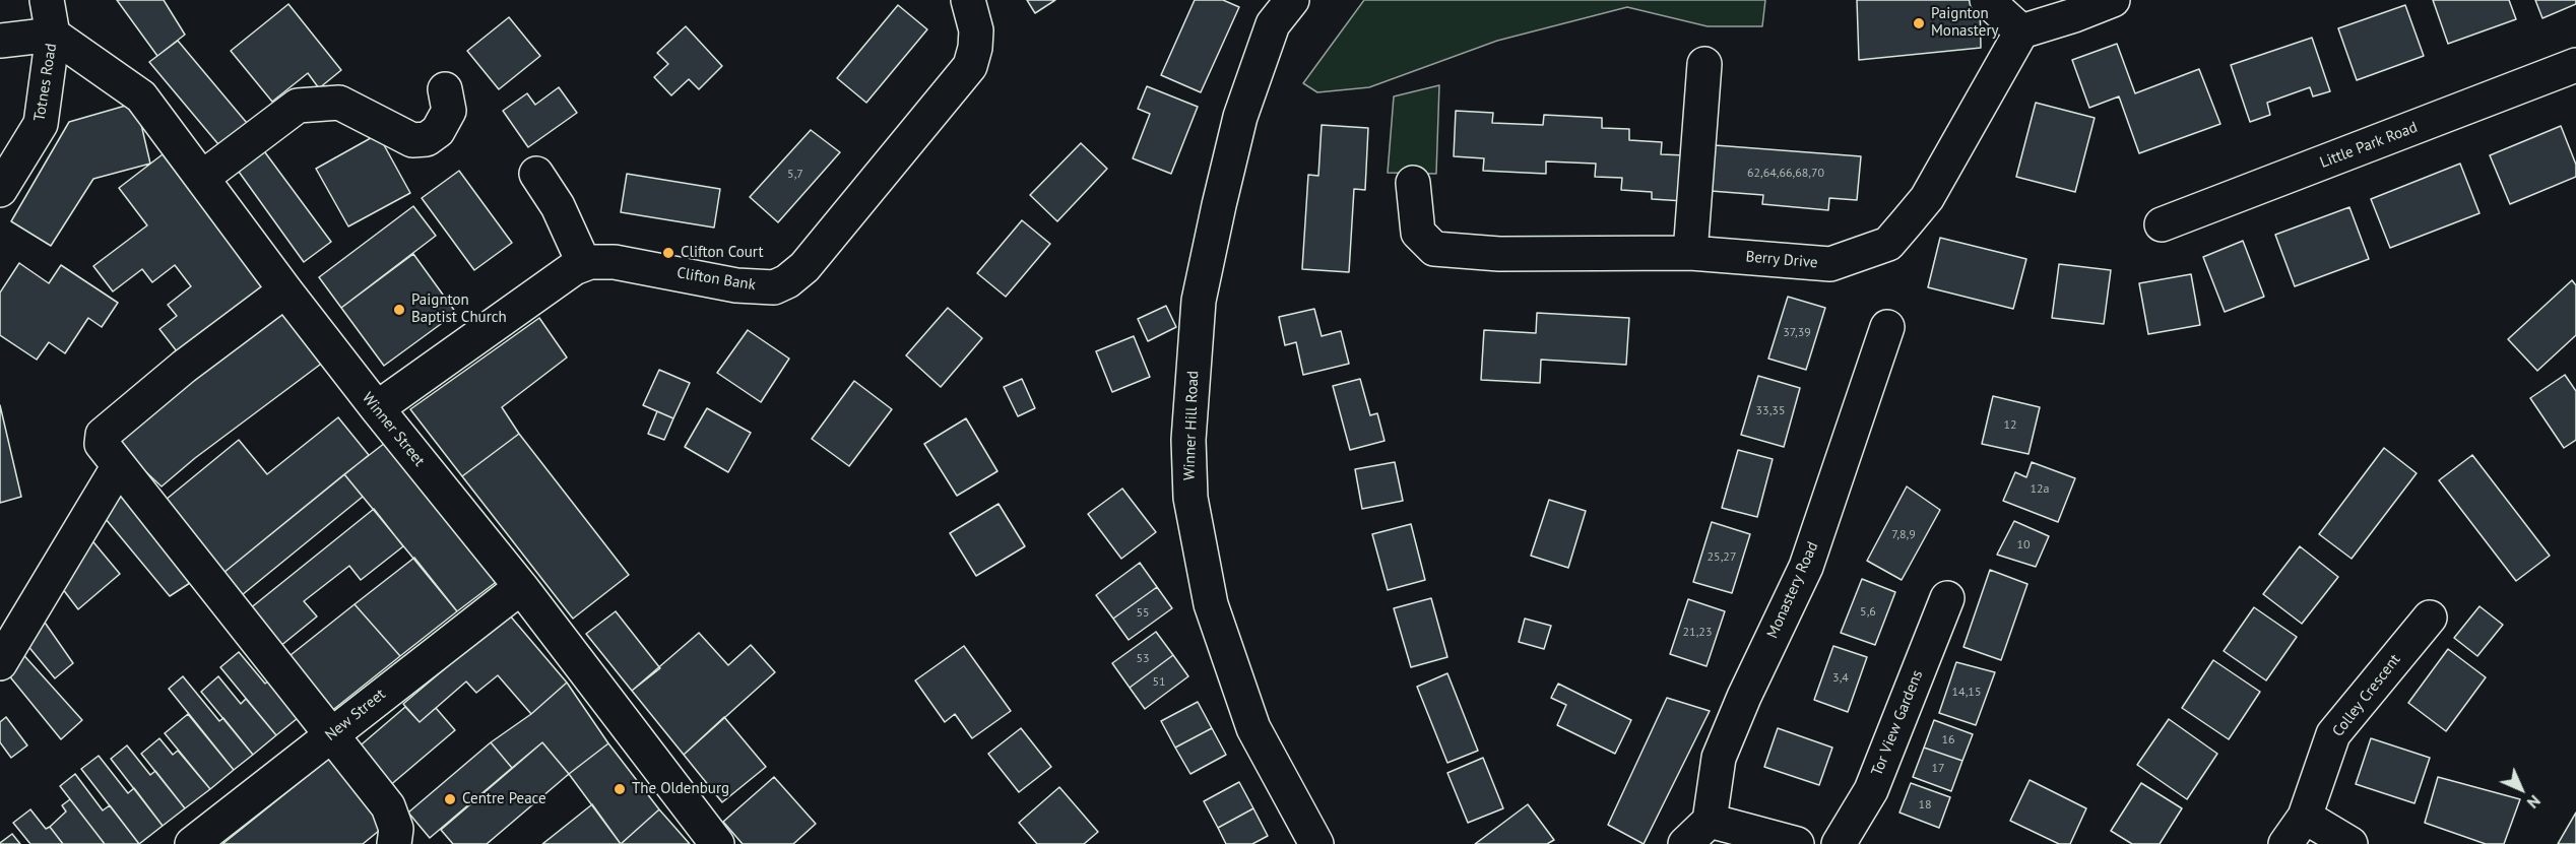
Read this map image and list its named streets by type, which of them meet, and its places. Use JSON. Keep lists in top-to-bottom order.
{
  "streets": {
    "street": [
      "Totnes Road",
      "Little Park Road",
      "Berry Drive",
      "Clifton Bank",
      "Winner Hill Road",
      "Winner Street",
      "Monastery Road",
      "Colley Crescent",
      "New Street",
      "Tor View Gardens"
    ]
  },
  "crossings": [
    ["Totnes Road", "Winner Street"],
    ["Clifton Bank", "Winner Street"],
    ["Winner Street", "New Street"]
  ],
  "places": [
    "Paignton Monastery",
    "Clifton Court",
    "Paignton Baptist Church",
    "The Oldenburg",
    "Centre Peace"
  ],
  "house_numbers": [
    "62,64,66,68,70",
    "5,7",
    "37,39",
    "33,35",
    "12",
    "12a",
    "7,8,9",
    "10",
    "25,27",
    "5,6",
    "55",
    "21,23",
    "53",
    "3,4",
    "51",
    "14,15",
    "16",
    "17",
    "18"
  ],
  "north": "bottom right"
}
